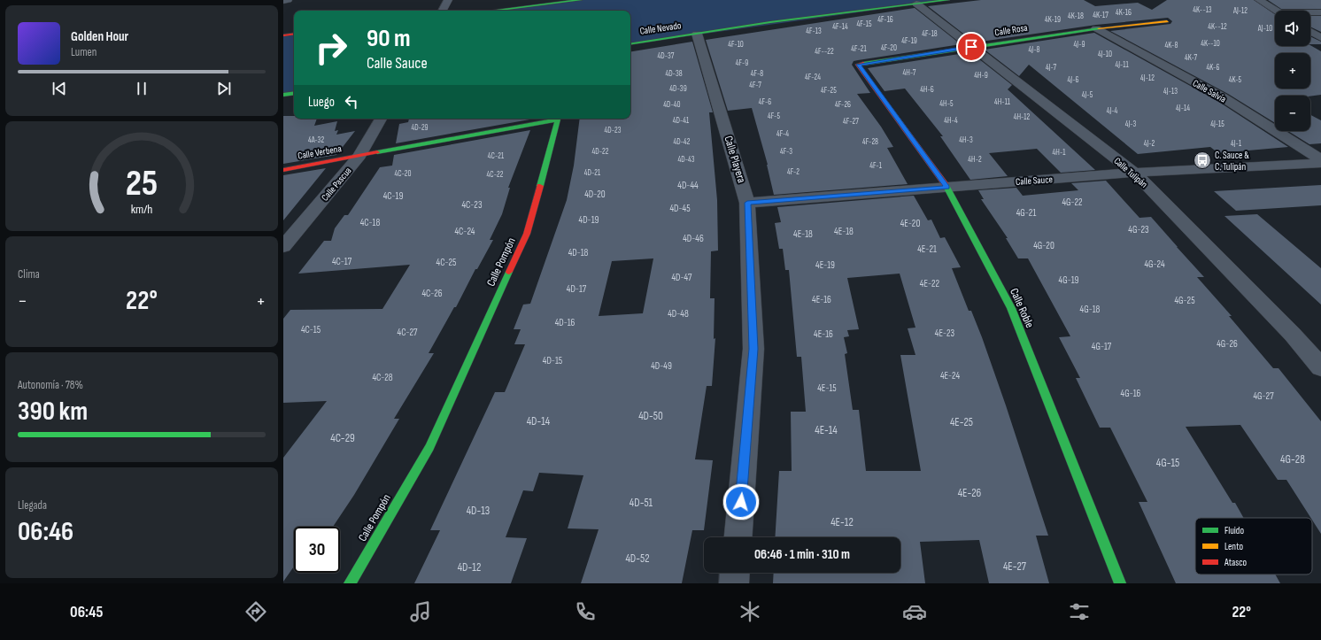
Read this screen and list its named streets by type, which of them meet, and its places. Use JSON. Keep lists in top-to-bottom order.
{
  "streets": {
    "street": [
      "Calle Nevado",
      "Calle Rosa",
      "Calle Salvia",
      "Calle Verbena",
      "Calle Playera",
      "Calle Tulipán",
      "Calle Sauce",
      "Calle Pascua",
      "Calle Pompón",
      "Calle Roble"
    ]
  },
  "crossings": [
    ["Calle Nevado", "Calle Playera"],
    ["Calle Nevado", "Calle Tulipán"],
    ["Calle Rosa", "Calle Salvia"],
    ["Calle Rosa", "Calle Tulipán"],
    ["Calle Rosa", "Calle Roble"],
    ["Calle Verbena", "Calle Pascua"],
    ["Calle Verbena", "Calle Pompón"],
    ["Calle Playera", "Calle Sauce"],
    ["Calle Tulipán", "Calle Sauce"],
    ["Calle Sauce", "Calle Roble"],
    ["Calle Pascua", "Calle Pompón"]
  ],
  "places": {
    "bus stop": ["C. Sauce & C. Tulipán"]
  },
  "house_numbers": [
    "4K--13",
    "AJ-12",
    "4K-16",
    "4K-17",
    "4K-18",
    "4F-16",
    "4K-19",
    "4F-15",
    "4F-14",
    "4K--12",
    "AJ-10",
    "4F-13",
    "4F-18",
    "4F-19",
    "4K--10",
    "4F-10",
    "4J-9",
    "4K-8",
    "4F-20",
    "4F-21",
    "4J-8",
    "4F--22",
    "4J-10",
    "4D-37",
    "4K-7",
    "4F-9",
    "4J-11",
    "4J-7",
    "4K-6",
    "4H-7",
    "4D-38",
    "4F-8",
    "4H-9",
    "4F-24",
    "4J-12",
    "4J-6",
    "4K-5",
    "4F-7",
    "4D-39",
    "4H-6",
    "4F-25",
    "4J-13",
    "4J-5",
    "4F-6",
    "4H-11",
    "4H-5",
    "4D-40",
    "4F-26",
    "4J-14",
    "4J-4",
    "4F-5",
    "4H-12",
    "4D-41",
    "4H-4",
    "4F-27",
    "4J-3",
    "4J-15",
    "4D-29",
    "4D-23",
    "4F-4",
    "4A-32",
    "4H-3",
    "4D-42",
    "4F-28",
    "4J-2",
    "4J-1",
    "4D-22",
    "4F-3",
    "4H-1",
    "4C-21",
    "4D-43",
    "4H-2",
    "4F-1",
    "4F-2",
    "4D-21",
    "4C-20",
    "4C-22",
    "4D-44",
    "4D-20",
    "4C-19",
    "4G-22",
    "4C-23",
    "4D-45",
    "4G-21",
    "4D-19",
    "4C-18",
    "4E-20",
    "4G-23",
    "4C-24",
    "4E-18",
    "4E-18",
    "4D-46",
    "4G-20",
    "4E-21",
    "4D-18",
    "4C-17",
    "4C-25",
    "4G-24",
    "4E-19",
    "4D-47",
    "4G-19",
    "4E-22",
    "4D-17",
    "4C-26",
    "4E-16",
    "4G-25",
    "4G-18",
    "4D-48",
    "4D-16",
    "4C-15",
    "4C-27",
    "4E-23",
    "4E-16",
    "4G-26",
    "4G-17",
    "4D-15",
    "4D-49",
    "4E-24",
    "4C-28",
    "4E-15",
    "4G-16",
    "4G-27",
    "4D-50",
    "4D-14",
    "4E-25",
    "4E-14",
    "4C-29",
    "4G-28",
    "4G-15",
    "4E-26",
    "4D-51",
    "4D-13",
    "4E-12",
    "4D-52",
    "4E-27",
    "4D-12"
  ],
  "legend": ["Fluido", "Lento", "Atasco"],
  "page": {
    "map_buttons": ["+", "−"],
    "turn": ["90 m", "Calle Sauce"],
    "song": ["Golden Hour", "Lumen"],
    "then": "Luego",
    "tile": [
      "Clima",
      ["Autonomía · 78%", "390 km"],
      ["Llegada", "06:46"]
    ],
    "heat": ["−", "22°", "+"],
    "limit": "30",
    "trip": "06:46 · 1 min · 310 m",
    "tabs": ["06:45", "22°"],
    "gauge": ["25", "km/h"]
  }
}
